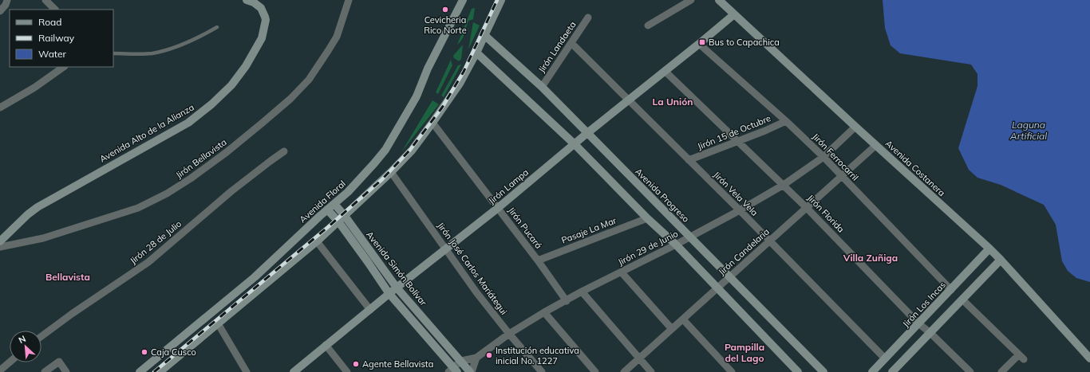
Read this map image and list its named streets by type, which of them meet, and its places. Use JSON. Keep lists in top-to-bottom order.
{
  "streets": {
    "street": [
      "Jirón Landaeta",
      "Jirón 15 de Octubre",
      "Avenida Alto de la Alianza",
      "Jirón Ferrocarril",
      "Jirón Bellavista",
      "Avenida Costanera",
      "Jirón Lampa",
      "Jirón Vela Vela",
      "Avenida Progreso",
      "Avenida Floral",
      "Jirón Florida",
      "Jirón Pucará",
      "Pasaje La Mar",
      "Jirón 28 de Julio",
      "Jirón 29 de Junio",
      "Jirón Candelaria",
      "Avenida Simón Bolívar",
      "Jirón José Carlos Mariátegui",
      "Jirón Los Incas"
    ]
  },
  "crossings": [
    ["Jirón Landaeta", "Jirón Vela Vela"],
    ["Jirón Landaeta", "Avenida Progreso"],
    ["Jirón 15 de Octubre", "Jirón Ferrocarril"],
    ["Jirón 15 de Octubre", "Jirón Vela Vela"],
    ["Jirón 15 de Octubre", "Jirón Florida"],
    ["Jirón Ferrocarril", "Jirón Lampa"],
    ["Jirón Ferrocarril", "Jirón 29 de Junio"],
    ["Jirón Ferrocarril", "Jirón Candelaria"],
    ["Jirón Ferrocarril", "Jirón Los Incas"],
    ["Avenida Costanera", "Jirón Lampa"],
    ["Avenida Costanera", "Jirón 29 de Junio"],
    ["Avenida Costanera", "Jirón Candelaria"],
    ["Avenida Costanera", "Jirón Los Incas"],
    ["Jirón Lampa", "Jirón Vela Vela"],
    ["Jirón Lampa", "Avenida Progreso"],
    ["Jirón Lampa", "Jirón Florida"],
    ["Jirón Lampa", "Jirón Pucará"],
    ["Jirón Lampa", "Avenida Simón Bolívar"],
    ["Jirón Lampa", "Jirón José Carlos Mariátegui"],
    ["Jirón Vela Vela", "Jirón 29 de Junio"],
    ["Jirón Vela Vela", "Jirón Candelaria"],
    ["Jirón Vela Vela", "Jirón Los Incas"],
    ["Avenida Progreso", "Jirón 29 de Junio"],
    ["Avenida Progreso", "Jirón Candelaria"],
    ["Avenida Floral", "Avenida Simón Bolívar"],
    ["Jirón Florida", "Jirón 29 de Junio"],
    ["Jirón Florida", "Jirón Candelaria"],
    ["Jirón Florida", "Jirón Los Incas"],
    ["Jirón Pucará", "Pasaje La Mar"],
    ["Jirón Pucará", "Jirón 29 de Junio"],
    ["Jirón 29 de Junio", "Avenida Simón Bolívar"],
    ["Jirón 29 de Junio", "Jirón José Carlos Mariátegui"]
  ],
  "districts": [
    "La Unión",
    "Villa Zuñiga",
    "Bellavista",
    "Pampilla del Lago"
  ],
  "water": ["Laguna Artificial"],
  "places": {
    "other": [
      "Cevicheria Rico Norte",
      "Caja Cusco",
      "Institución educativa inicial No. 1227",
      "Agente Bellavista"
    ],
    "transit": ["Bus to Capachica"]
  },
  "legend": ["Road", "Railway", "Water"],
  "north": "top left"
}
